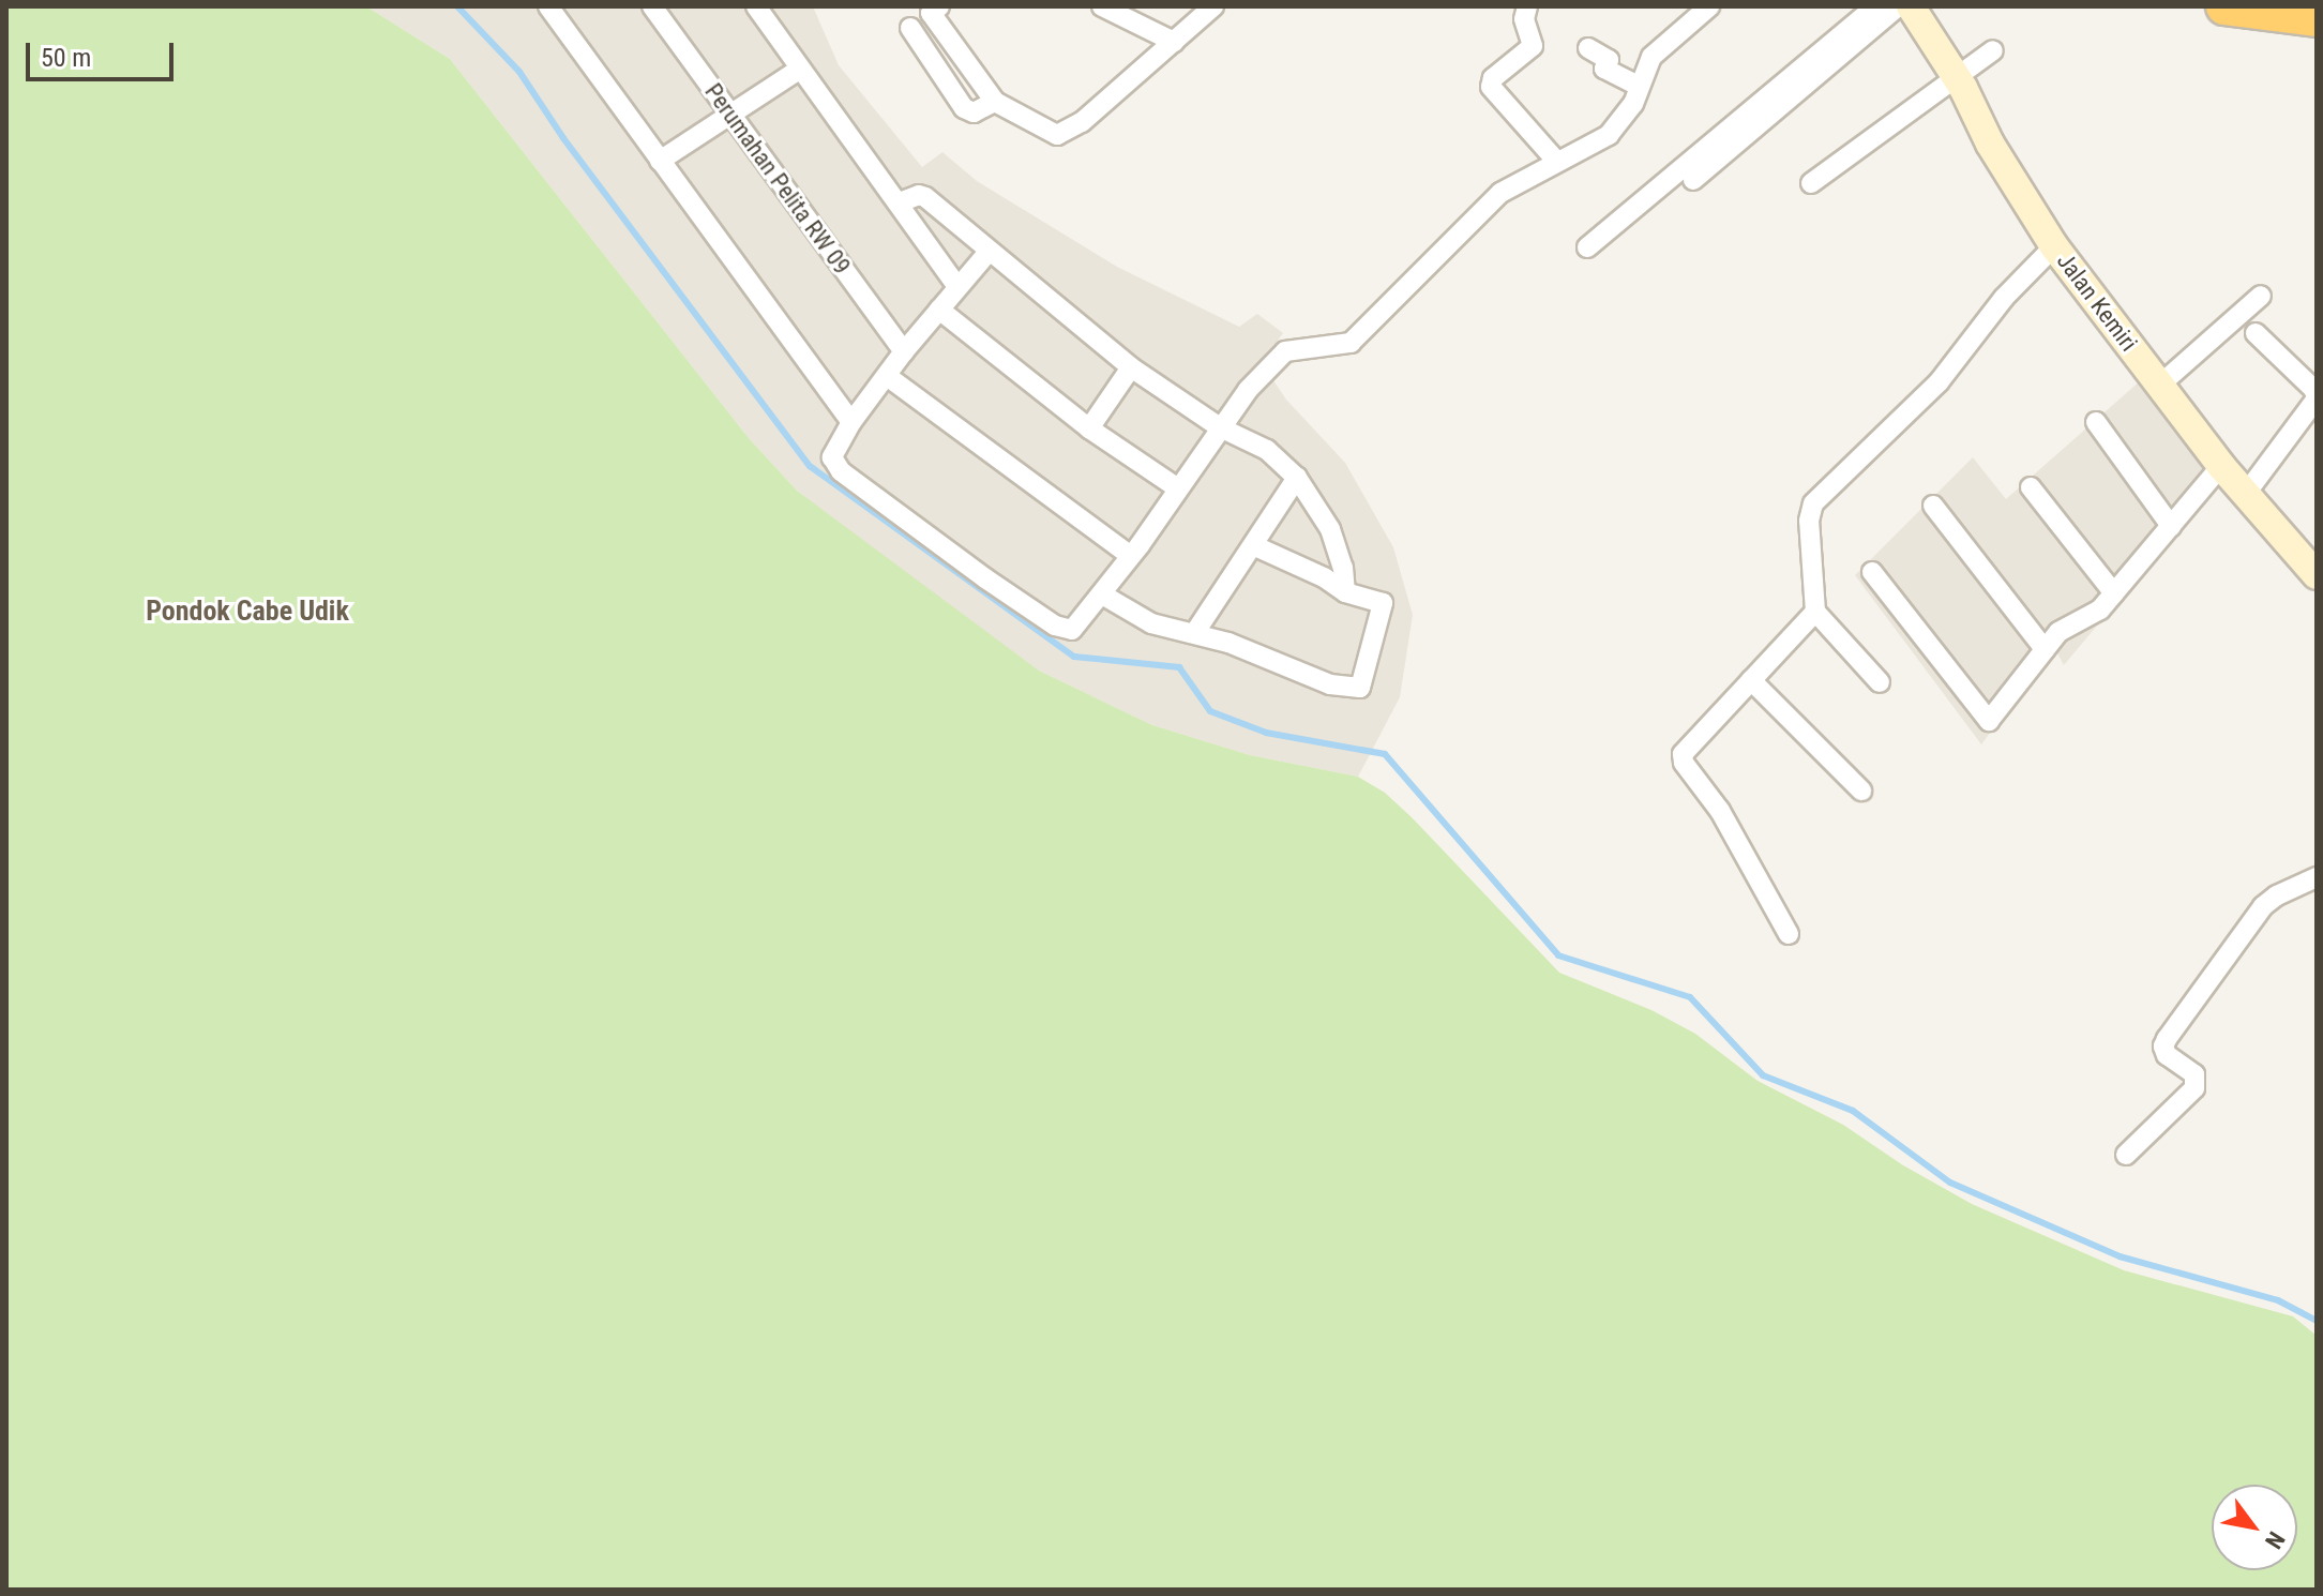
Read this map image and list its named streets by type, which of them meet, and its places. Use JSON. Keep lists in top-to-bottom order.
{
  "streets": {
    "street": ["Perumahan Pelita RW 09", "Jalan Kemiri"]
  },
  "districts": ["Pondok Cabe Udik"],
  "scale_bar": "50 m",
  "north": "bottom right"
}
